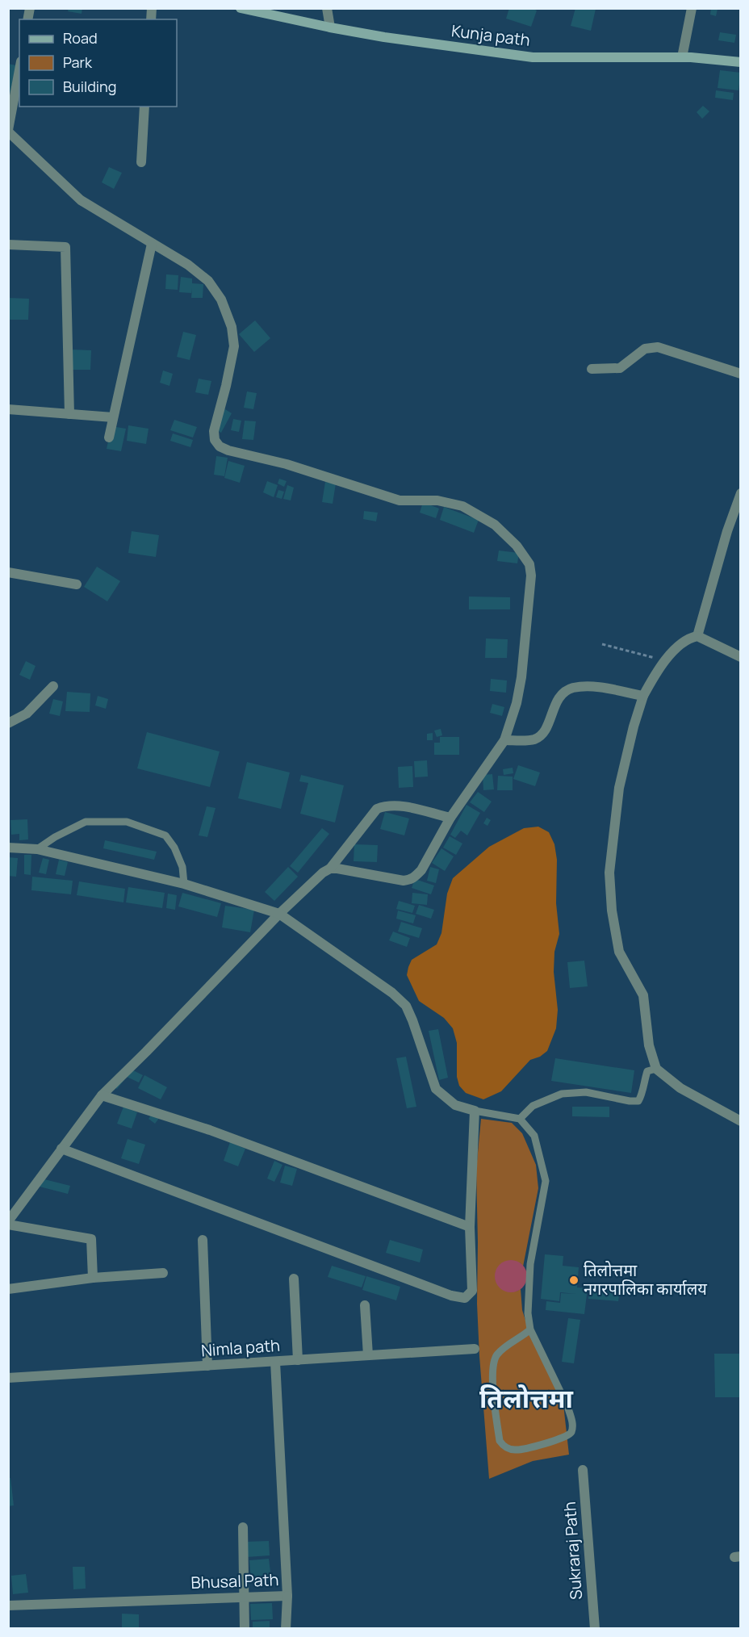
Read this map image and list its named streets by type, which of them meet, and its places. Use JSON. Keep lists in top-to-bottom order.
{
  "streets": {
    "street": [
      "Kunja path",
      "Nimla path",
      "Sukraraj Path",
      "Bhusal Path"
    ]
  },
  "crossings": [
    ["Nimla path", "Bhusal Path"]
  ],
  "districts": ["तिलोत्तमा"],
  "places": ["तिलोत्तमा नगरपालिका कार्यालय"],
  "legend": ["Road", "Park", "Building"]
}
